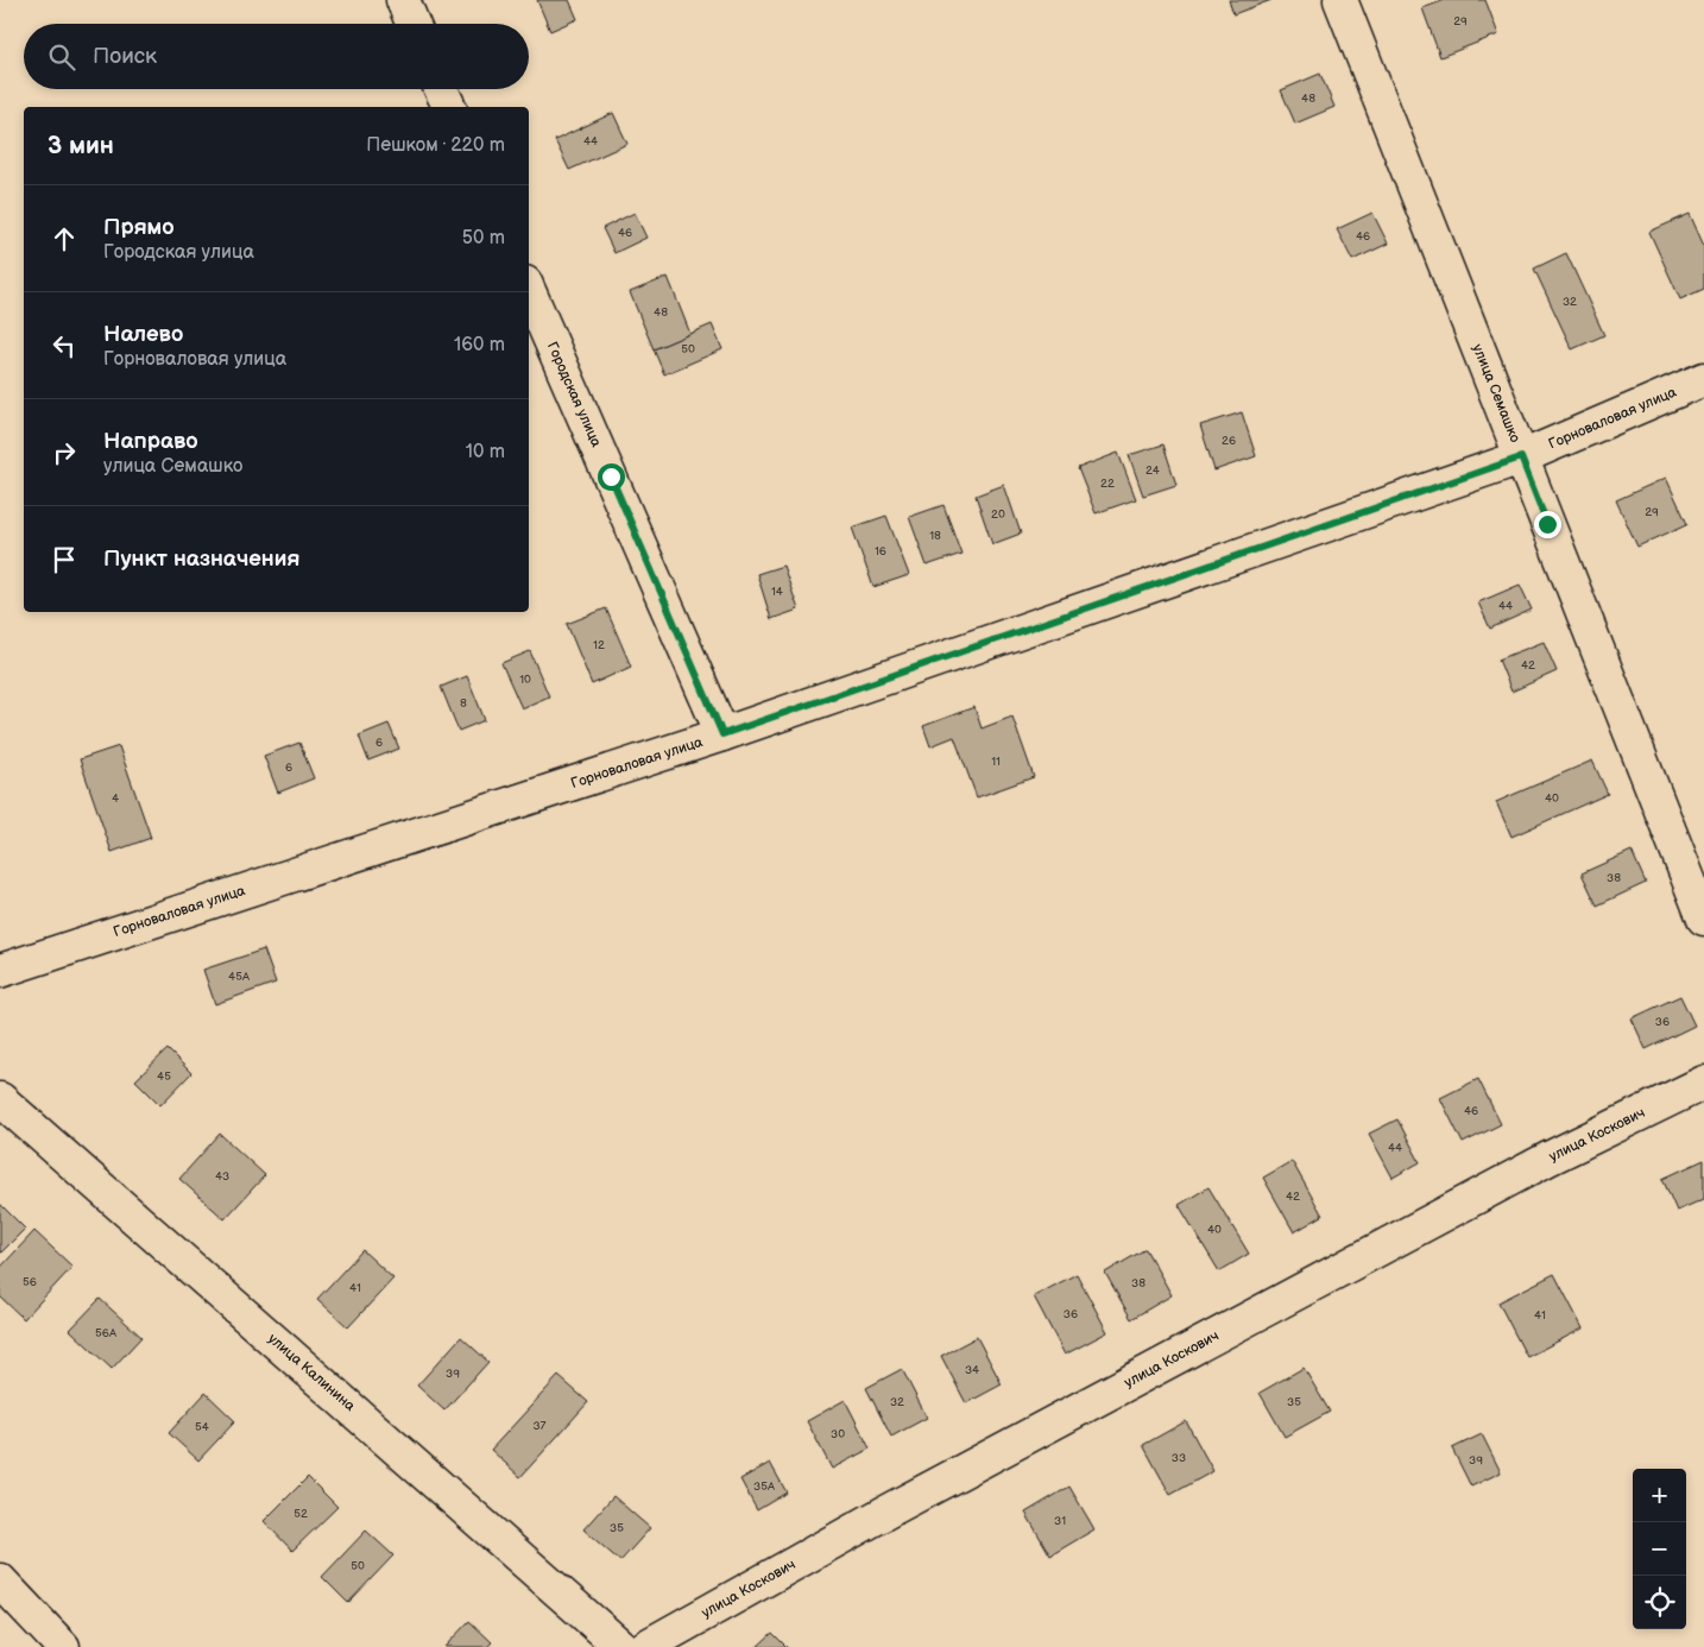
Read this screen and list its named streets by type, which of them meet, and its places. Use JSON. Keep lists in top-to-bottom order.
{
  "streets": {
    "street": [
      "улица Семашко",
      "Городская улица",
      "Горноваловая улица",
      "улица Коскович",
      "улица Калинина"
    ]
  },
  "crossings": [
    ["улица Семашко", "Горноваловая улица"],
    ["Городская улица", "Горноваловая улица"]
  ],
  "house_numbers": [
    "29",
    "48",
    "44",
    "46",
    "46",
    "32",
    "48",
    "50",
    "26",
    "24",
    "22",
    "29",
    "20",
    "18",
    "16",
    "14",
    "44",
    "12",
    "42",
    "10",
    "8",
    "6",
    "11",
    "6",
    "4",
    "40",
    "38",
    "45А",
    "36",
    "45",
    "46",
    "44",
    "43",
    "42",
    "40",
    "56",
    "38",
    "41",
    "36",
    "41",
    "56А",
    "34",
    "39",
    "32",
    "35",
    "37",
    "54",
    "30",
    "33",
    "39",
    "35А",
    "52",
    "31",
    "35",
    "50"
  ],
  "page": {
    "search": "Поиск",
    "heading": ["3 мин", "Пешком · 220 m"],
    "list": [
      ["Прямо", "Городская улица", "50 m"],
      ["Налево", "Горноваловая улица", "160 m"],
      ["Направо", "улица Семашко", "10 m"],
      "Пункт назначения"
    ],
    "map_buttons": ["+", "−"]
  }
}
